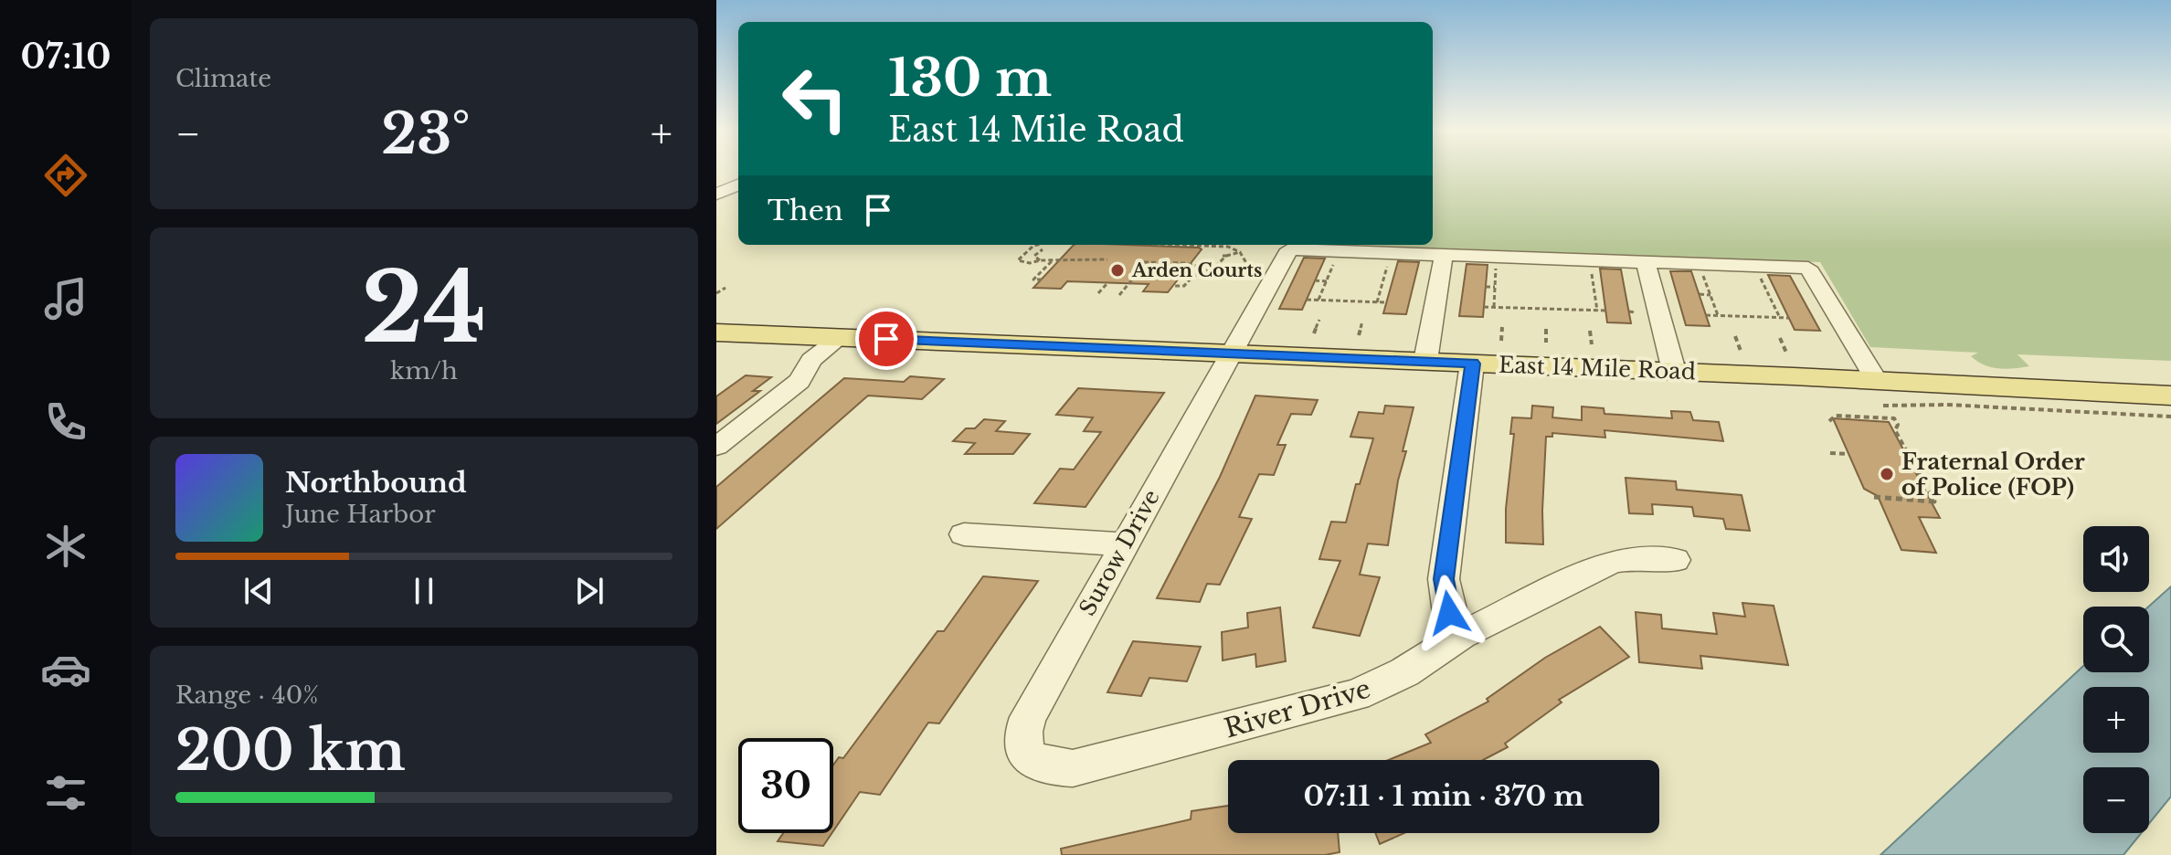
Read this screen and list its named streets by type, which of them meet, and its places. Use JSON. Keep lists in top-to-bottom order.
{
  "streets": {
    "main road": ["East 14 Mile Road"],
    "street": ["Surow Drive", "River Drive"]
  },
  "crossings": [
    ["East 14 Mile Road", "Surow Drive"],
    ["Surow Drive", "River Drive"]
  ],
  "places": ["Arden Courts", "Fraternal Order of Police (FOP)"],
  "page": {
    "tabs": "07:10",
    "tile": [
      "Climate",
      ["24", "km/h"],
      ["Range · 40%", "200 km"]
    ],
    "turn": ["130 m", "East 14 Mile Road"],
    "heat": ["−", "23°", "+"],
    "then": "Then",
    "song": ["Northbound", "June Harbor"],
    "map_buttons": ["+", "−"],
    "limit": "30",
    "trip": "07:11 · 1 min · 370 m"
  }
}
